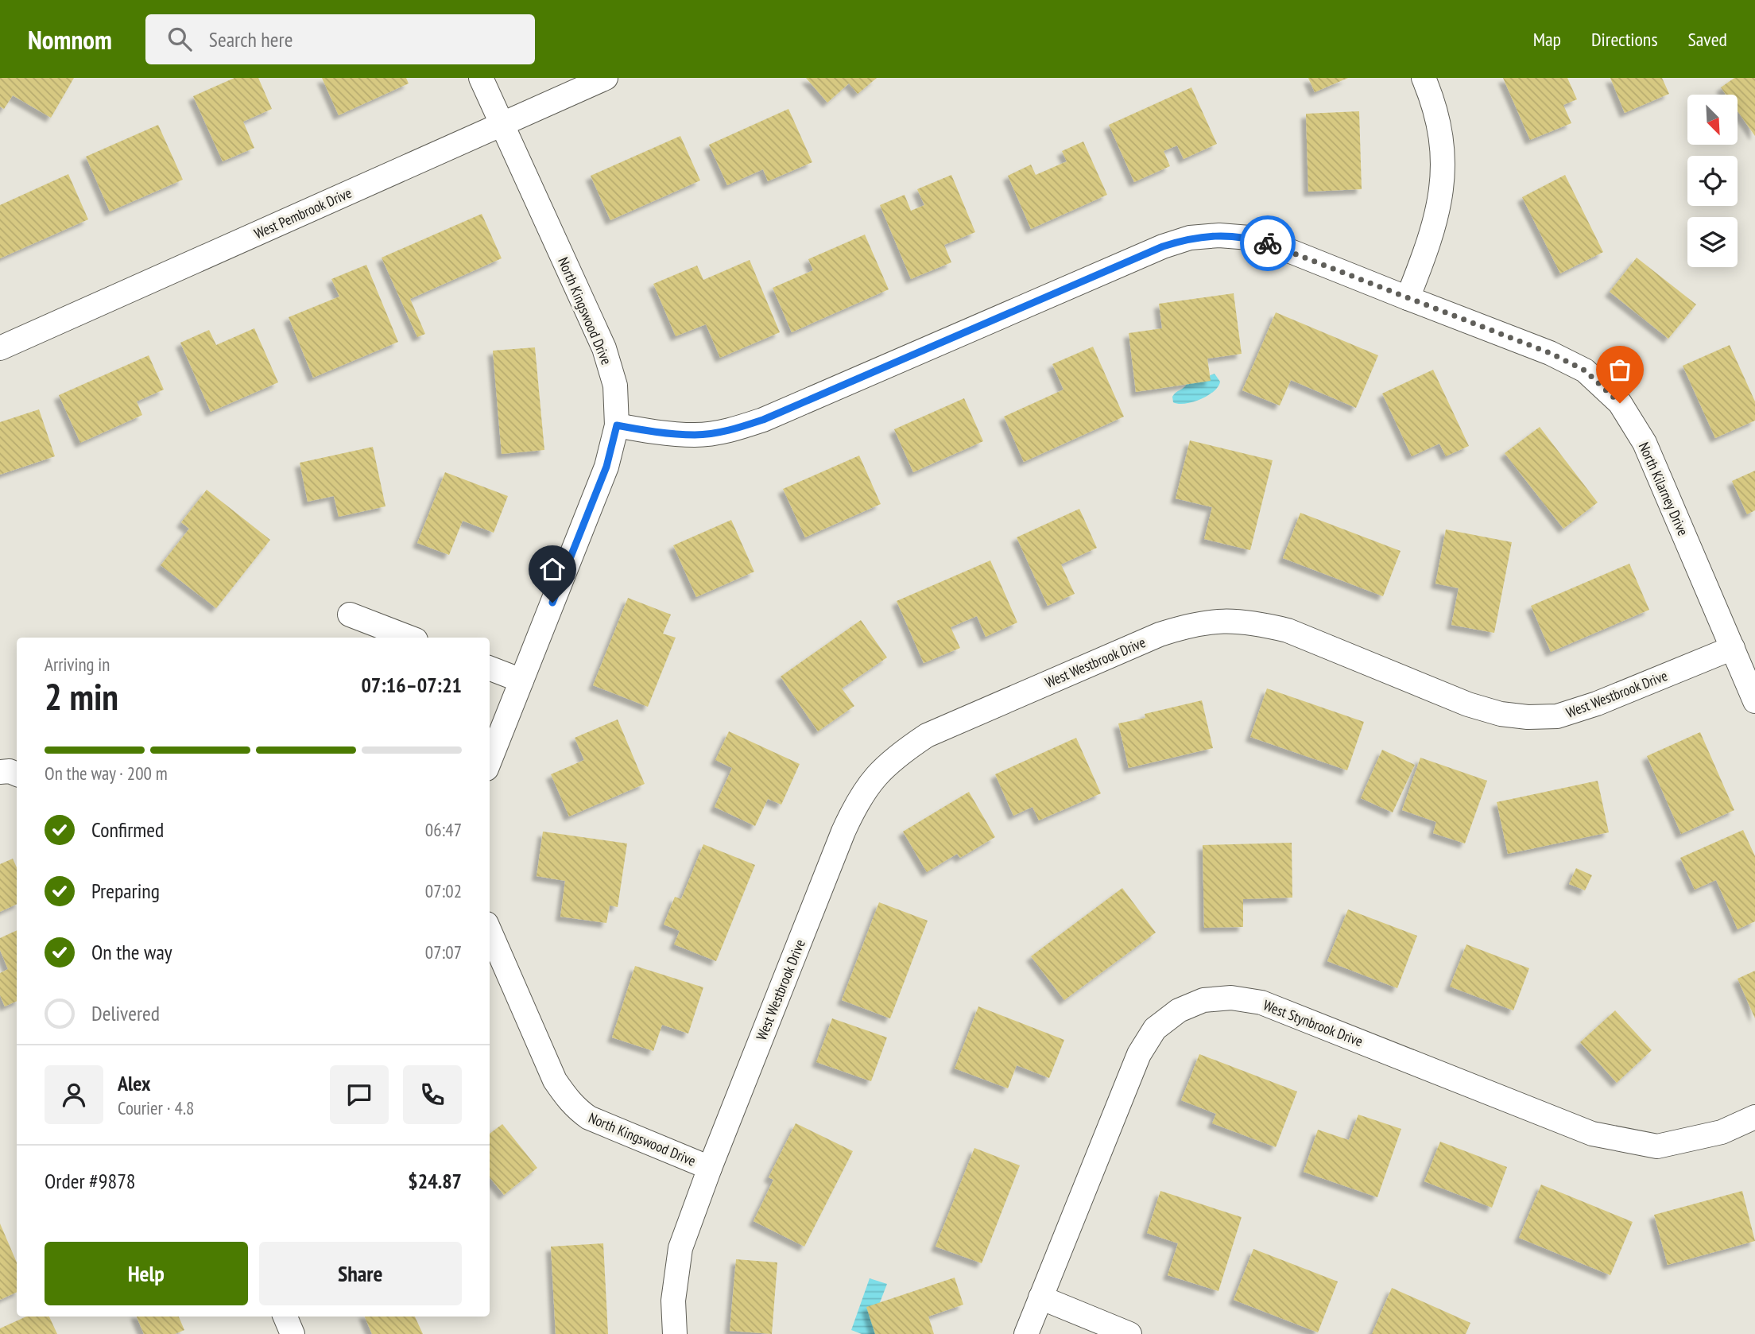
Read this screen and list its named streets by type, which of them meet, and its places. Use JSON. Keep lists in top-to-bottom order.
{
  "streets": {
    "street": [
      "West Pembrook Drive",
      "North Kingswood Drive",
      "North Kilarney Drive",
      "West Westbrook Drive",
      "West Stynbrook Drive"
    ]
  },
  "crossings": [
    ["West Pembrook Drive", "North Kingswood Drive"],
    ["North Kingswood Drive", "North Kilarney Drive"],
    ["North Kingswood Drive", "West Westbrook Drive"],
    ["North Kilarney Drive", "West Westbrook Drive"]
  ],
  "north": "bottom right",
  "page": {
    "header": "Nomnom",
    "search": "Search here",
    "nav": ["Map", "Directions", "Saved"],
    "heading": ["2 min", "Arriving in", "07:16–07:21"],
    "panel": [
      "Alex",
      "Courier · 4.8",
      "Order #9878",
      "$24.87"
    ],
    "bar": "On the way · 200 m",
    "list": [
      ["Confirmed", "06:47"],
      ["Preparing", "07:02"],
      ["On the way", "07:07"],
      "Delivered"
    ],
    "buttons": ["Help", "Share"]
  }
}
